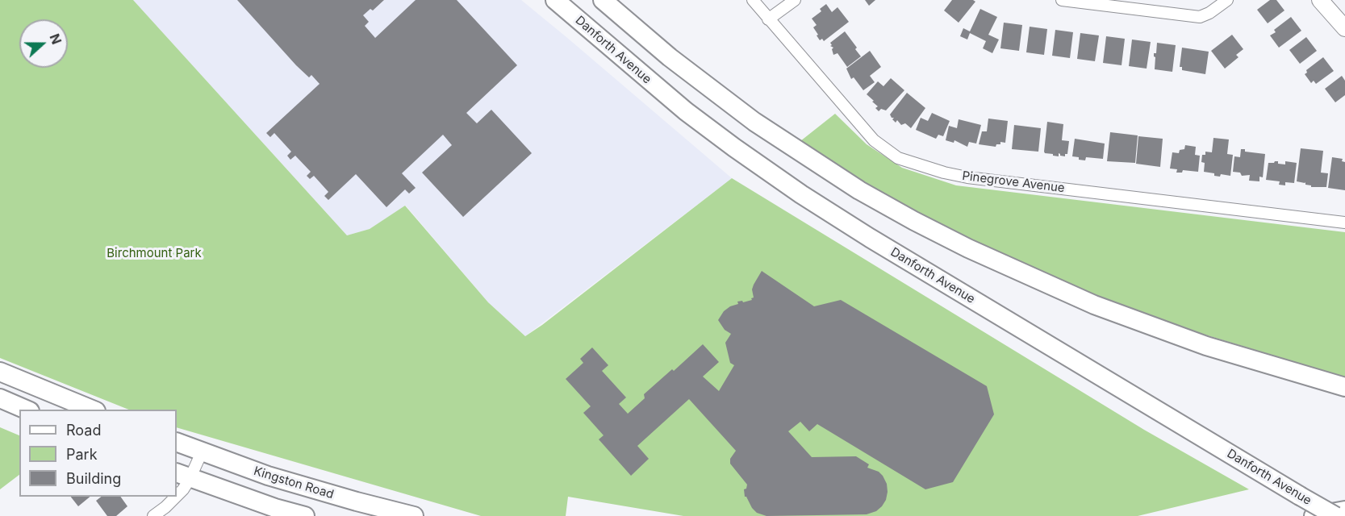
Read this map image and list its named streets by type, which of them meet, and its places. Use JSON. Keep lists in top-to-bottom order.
{
  "streets": {
    "main road": ["Danforth Avenue", "Kingston Road"],
    "street": ["Pinegrove Avenue"]
  },
  "parks": ["Birchmount Park"],
  "legend": ["Road", "Park", "Building"],
  "north": "right"
}
